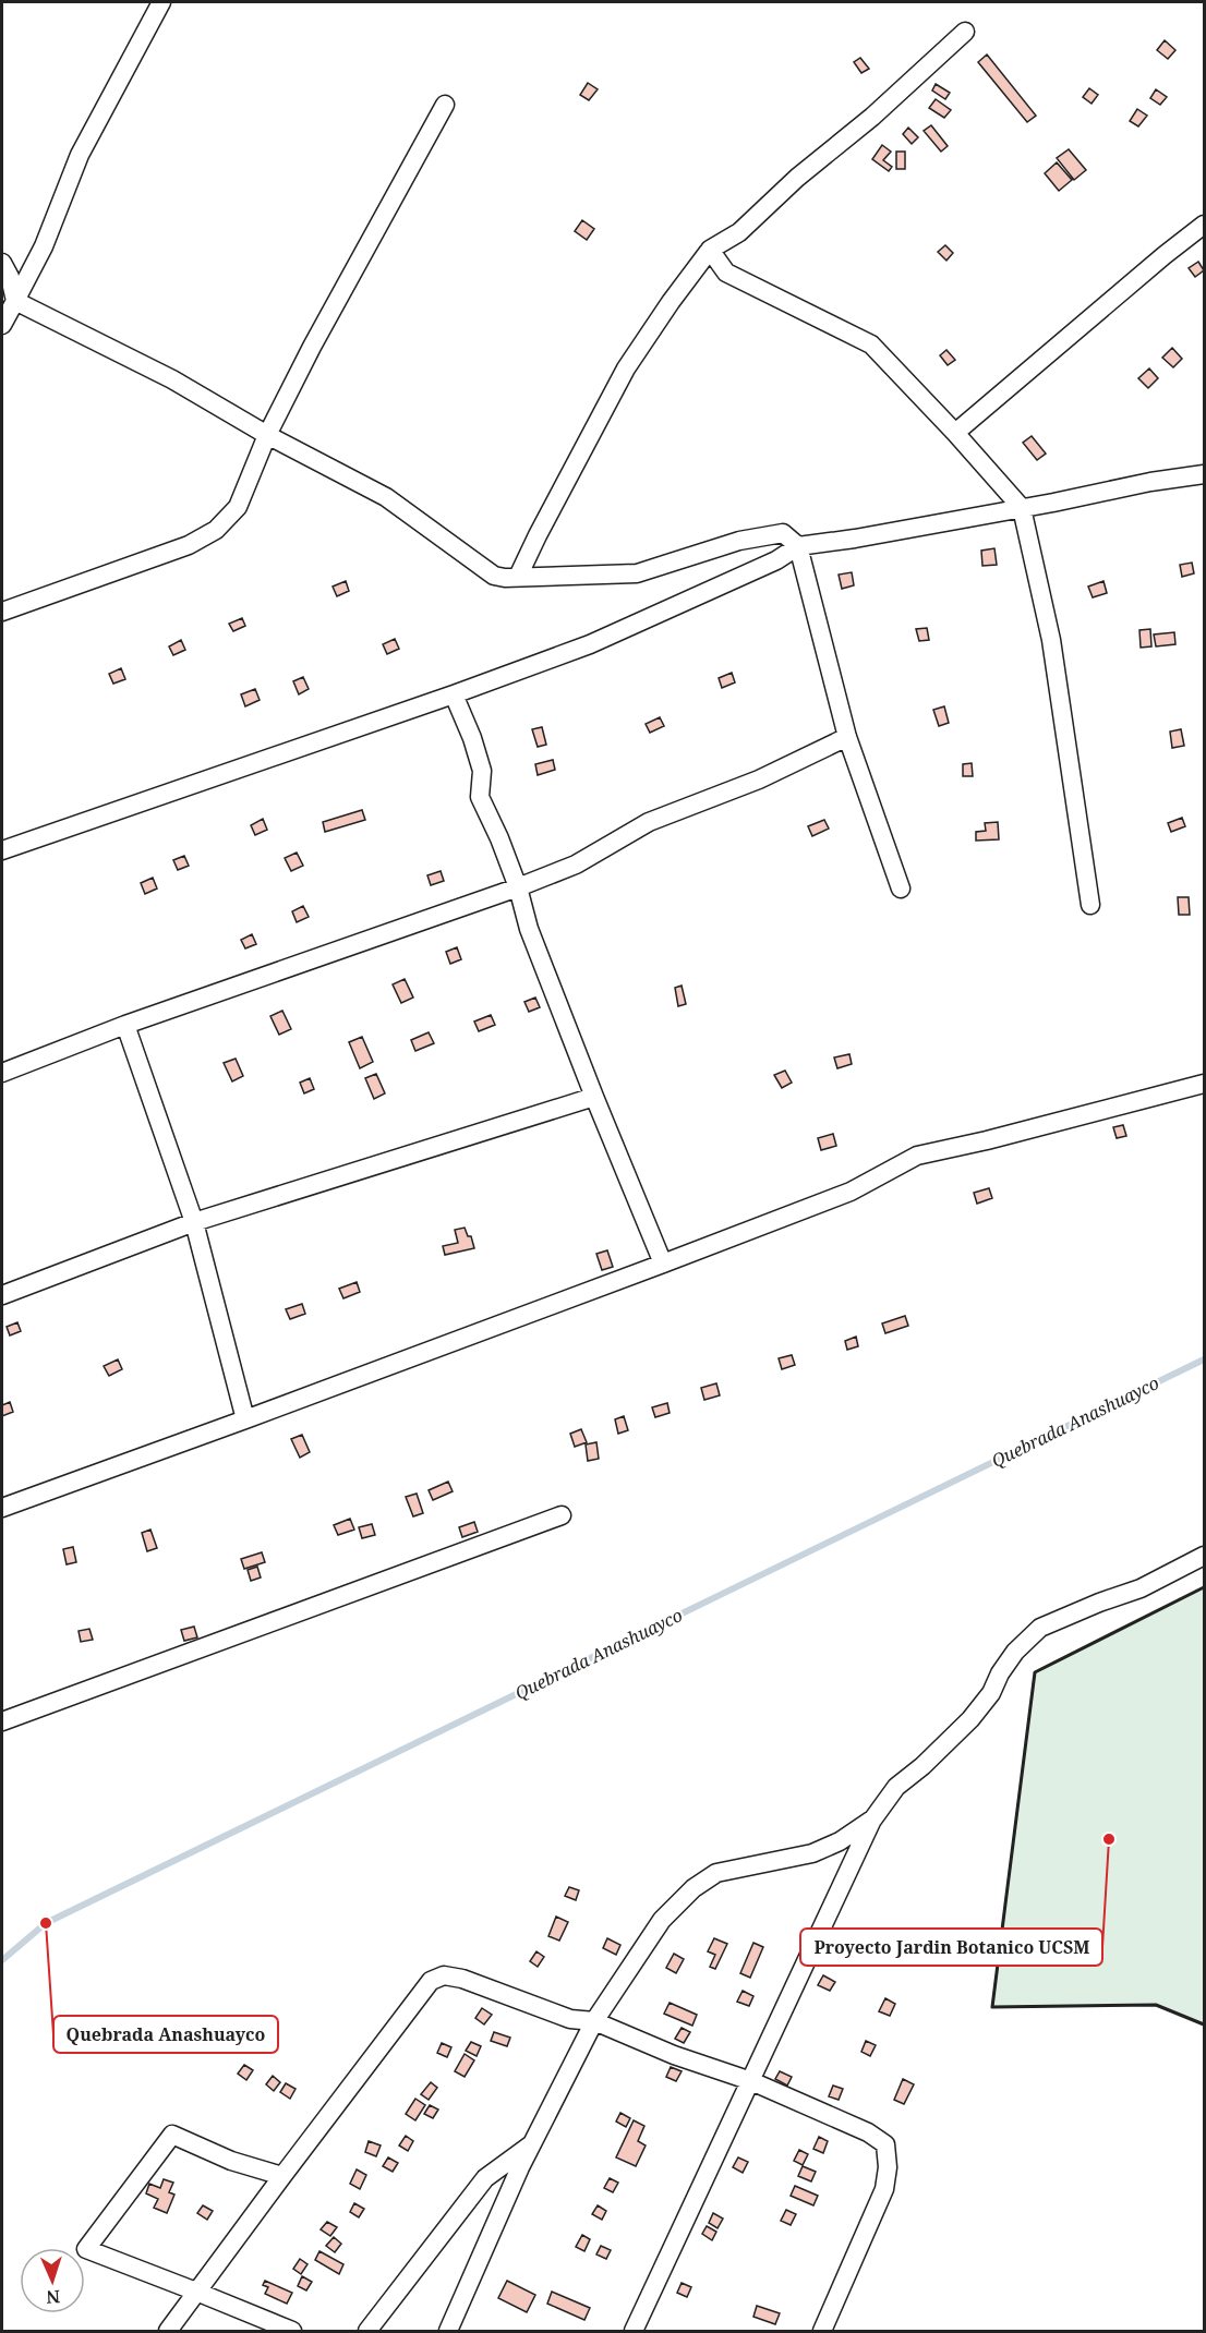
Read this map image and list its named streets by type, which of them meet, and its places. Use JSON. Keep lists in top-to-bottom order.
{
  "water": ["Quebrada Anashuayco"],
  "places": ["Proyecto Jardin Botanico UCSM", "Quebrada Anashuayco"],
  "north": "bottom"
}
